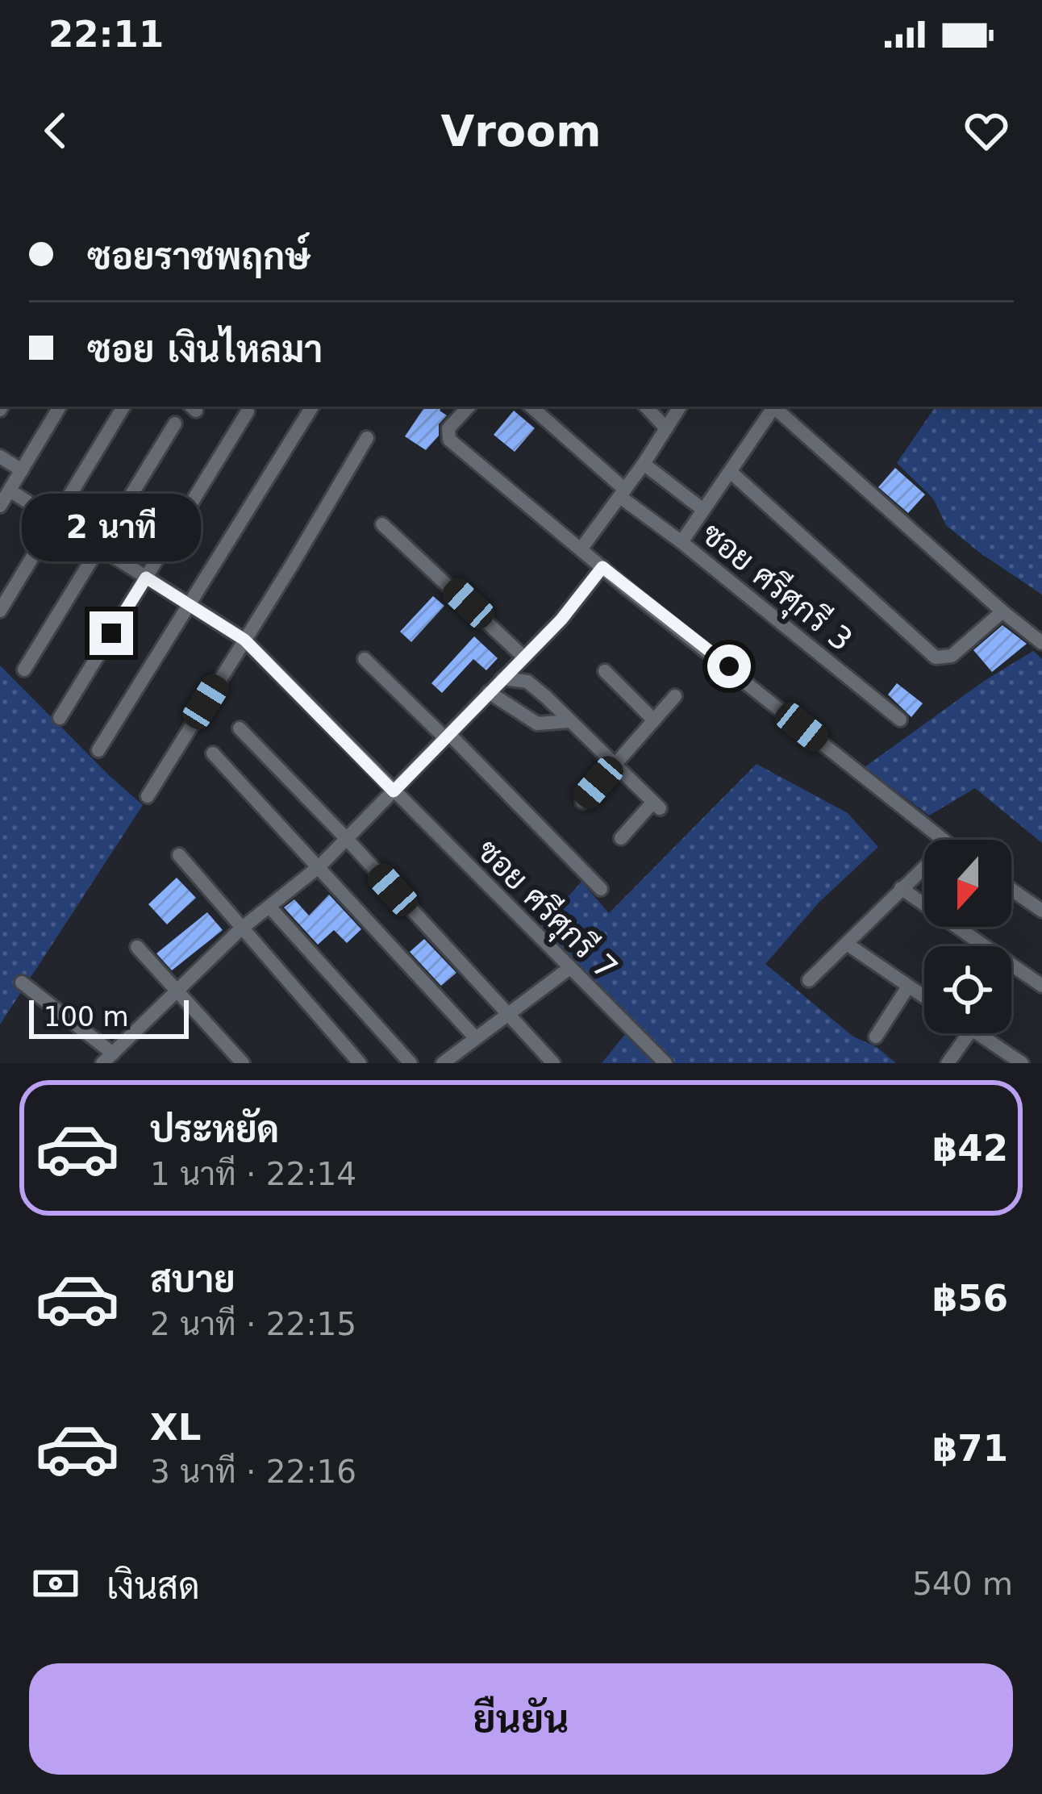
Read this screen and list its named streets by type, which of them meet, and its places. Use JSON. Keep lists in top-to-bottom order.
{
  "streets": {
    "street": ["ซอย ศรีศุกรี 3", "ซอย ศรีศุกรี 7"]
  },
  "scale_bar": "100 m",
  "north": "bottom",
  "page": {
    "status": "22:11",
    "header": "Vroom",
    "banner": ["ซอยราชพฤกษ์", "ซอย เงินไหลมา"],
    "bubble": "2 นาที",
    "scale": "100 m",
    "list": [
      {
        "name": "ประหยัด",
        "note": "1 นาที · 22:14",
        "value": "฿42"
      },
      {
        "name": "สบาย",
        "note": "2 นาที · 22:15",
        "value": "฿56"
      },
      {
        "name": "XL",
        "note": "3 นาที · 22:16",
        "value": "฿71"
      }
    ],
    "pay": ["เงินสด", "540 m"],
    "buttons": "ยืนยัน"
  }
}
